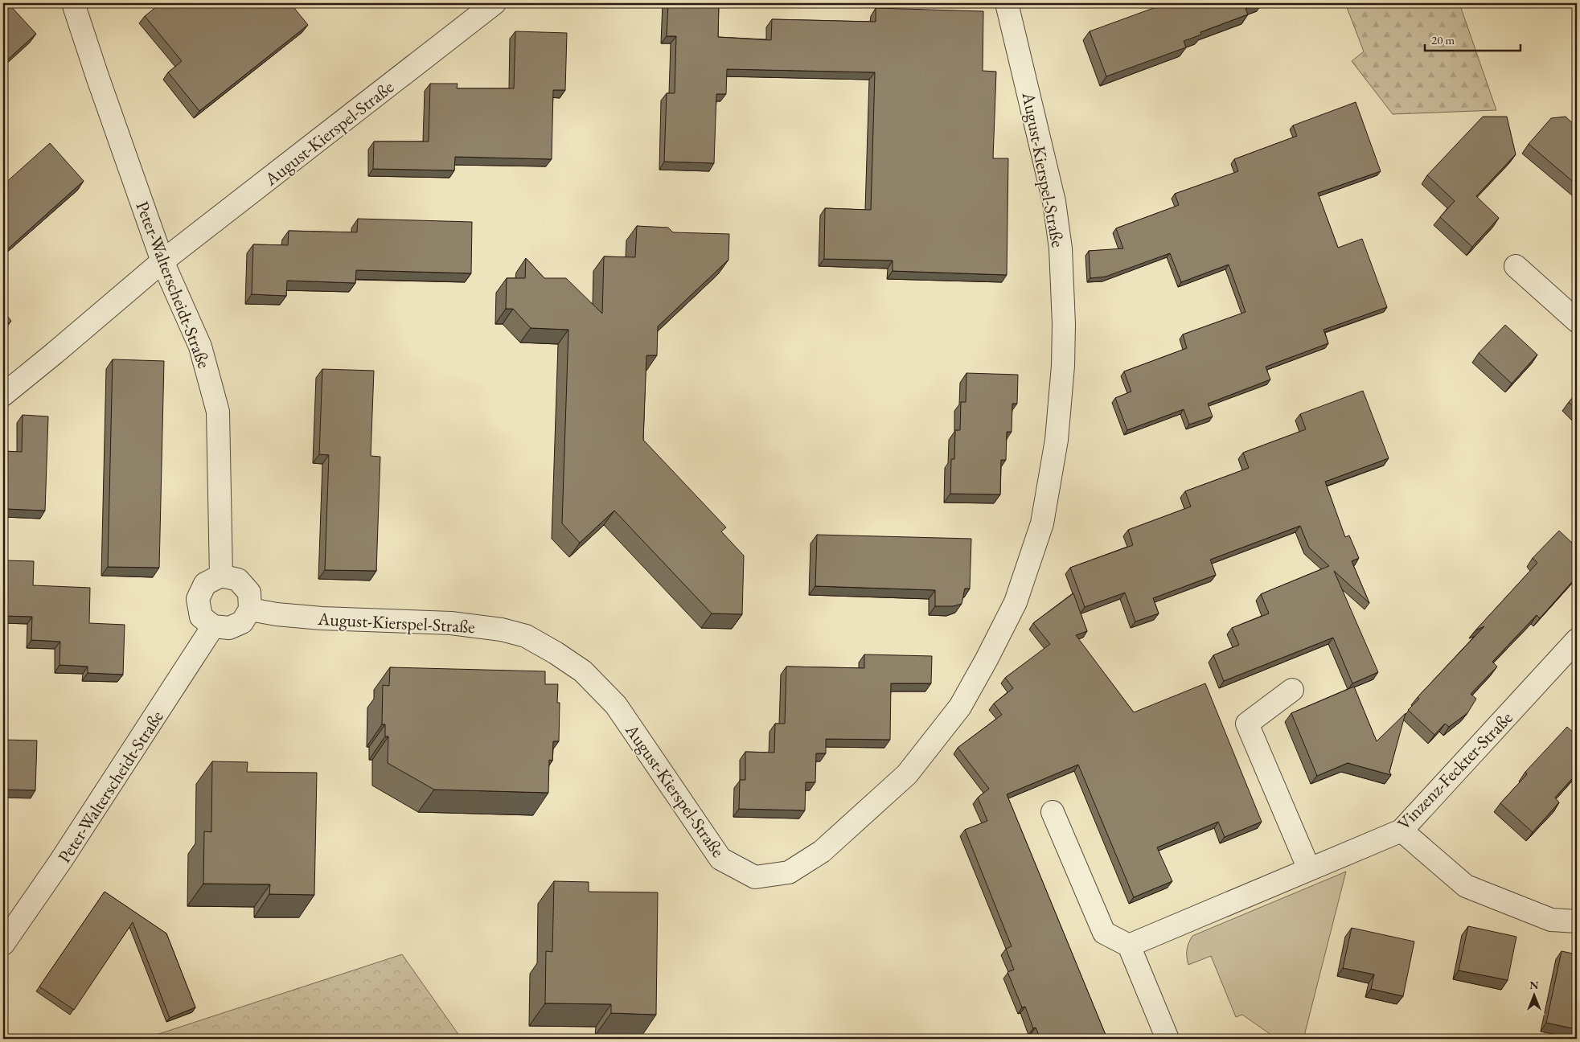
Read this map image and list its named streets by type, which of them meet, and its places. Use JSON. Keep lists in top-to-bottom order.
{
  "streets": {
    "street": ["August-Kierspel-Straße", "Peter-Walterscheidt-Straße", "Vinzenz-Feckter-Straße"]
  },
  "crossings": [
    ["August-Kierspel-Straße", "Peter-Walterscheidt-Straße"]
  ],
  "scale_bar": "20 m",
  "north": "top"
}
